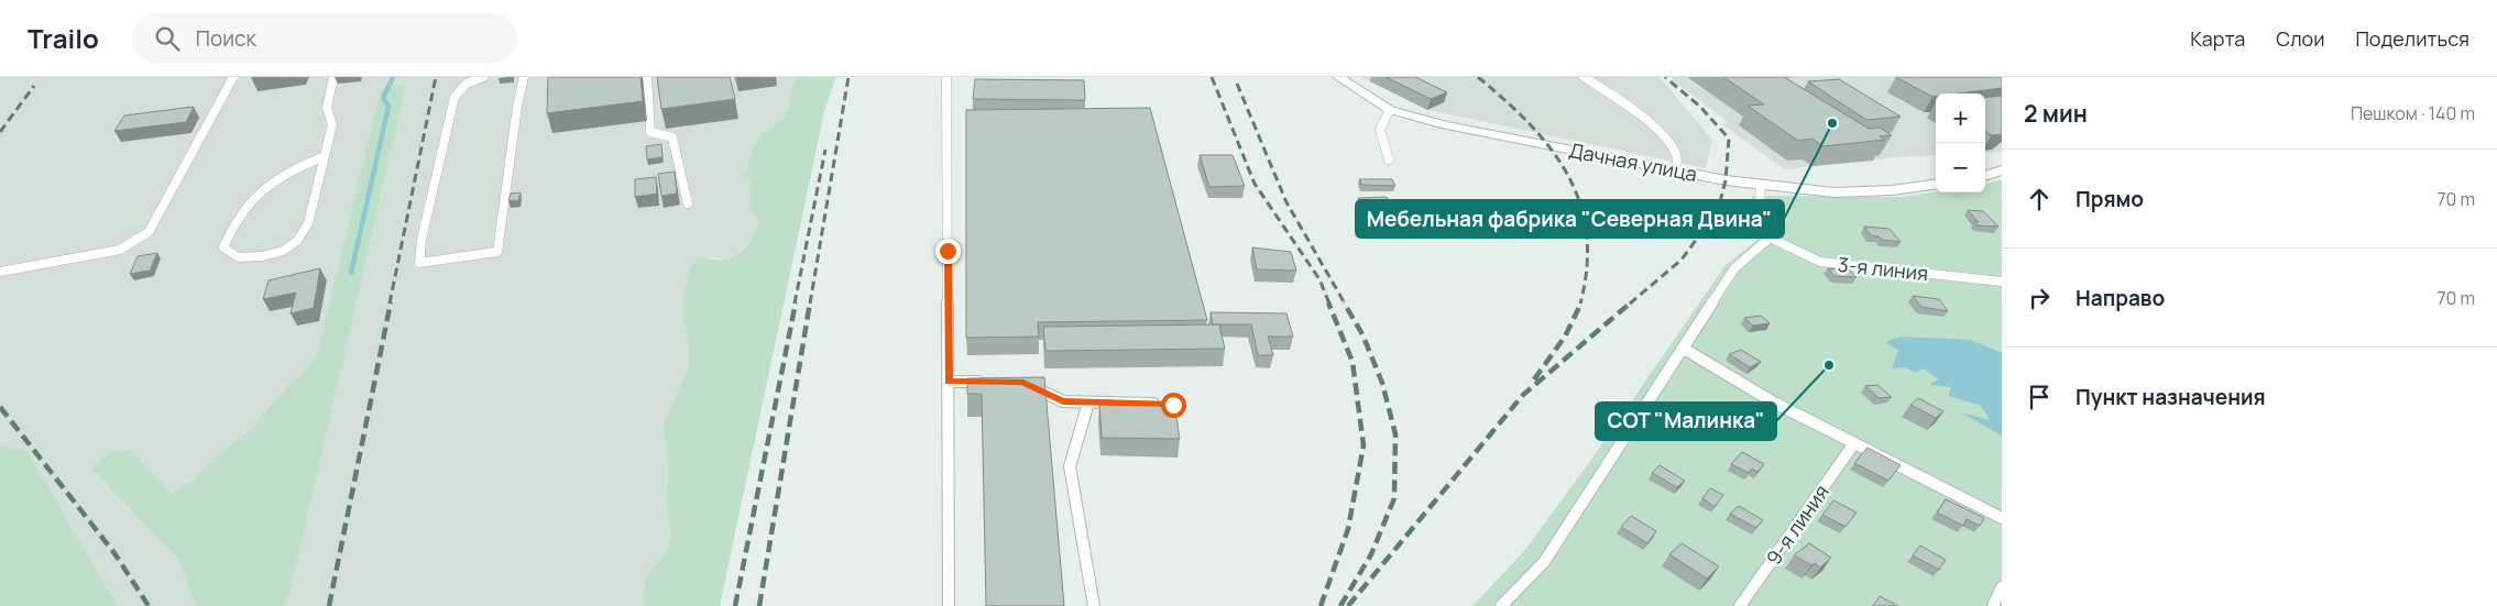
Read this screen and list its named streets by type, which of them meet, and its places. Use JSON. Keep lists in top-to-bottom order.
{
  "streets": {
    "street": ["Дачная улица"],
    "lane": ["3-я линия", "9-я линия"]
  },
  "places": ["Мебельная фабрика \"Северная Двина\"", "СОТ \"Малинка\""],
  "page": {
    "header": "Trailo",
    "search": "Поиск",
    "nav": ["Карта", "Слои", "Поделиться"],
    "heading": ["2 мин", "Пешком · 140 m"],
    "map_buttons": ["+", "−"],
    "list": [
      ["Прямо", "70 m"],
      ["Направо", "70 m"],
      "Пункт назначения"
    ]
  }
}
